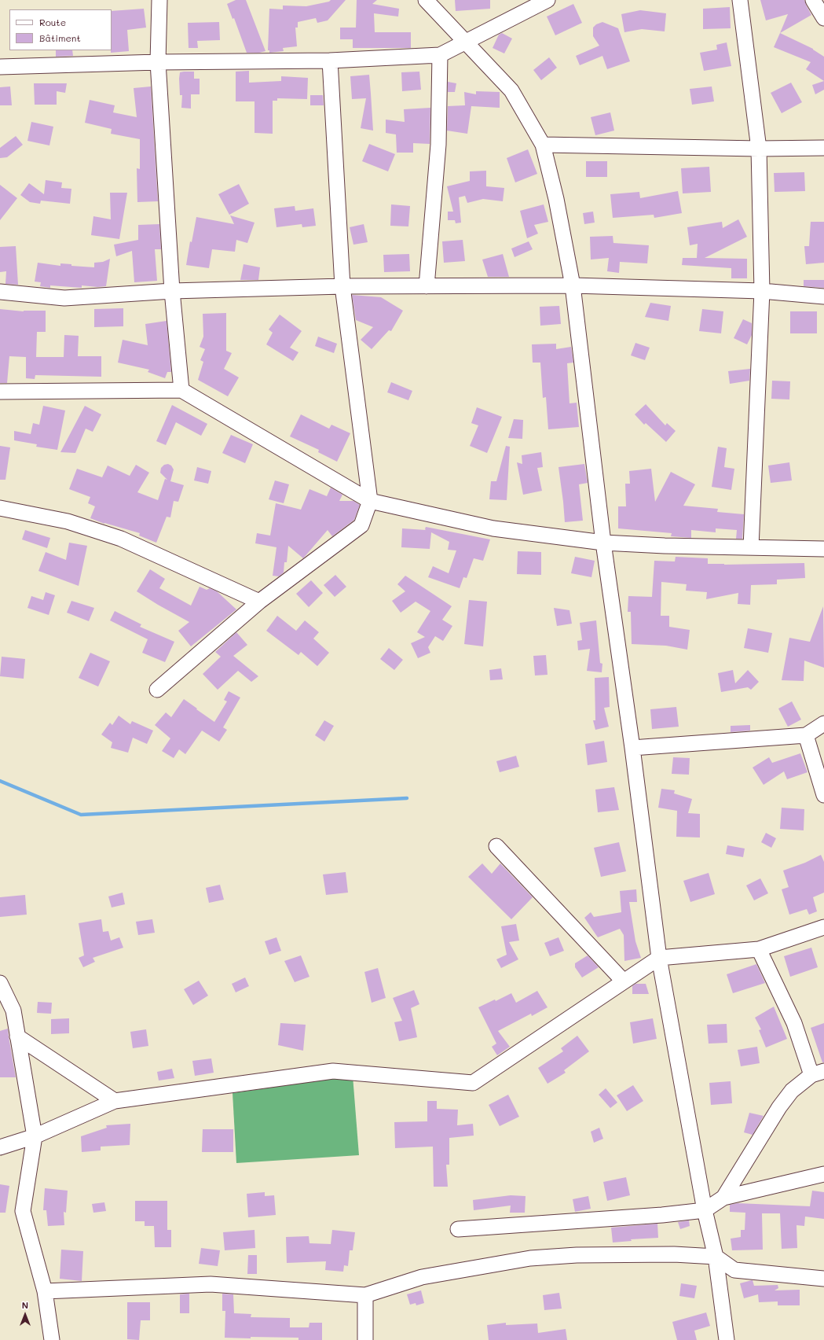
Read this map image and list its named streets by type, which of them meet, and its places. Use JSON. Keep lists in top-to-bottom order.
{
  "legend": ["Route", "Bâtiment"],
  "north": "top"
}
